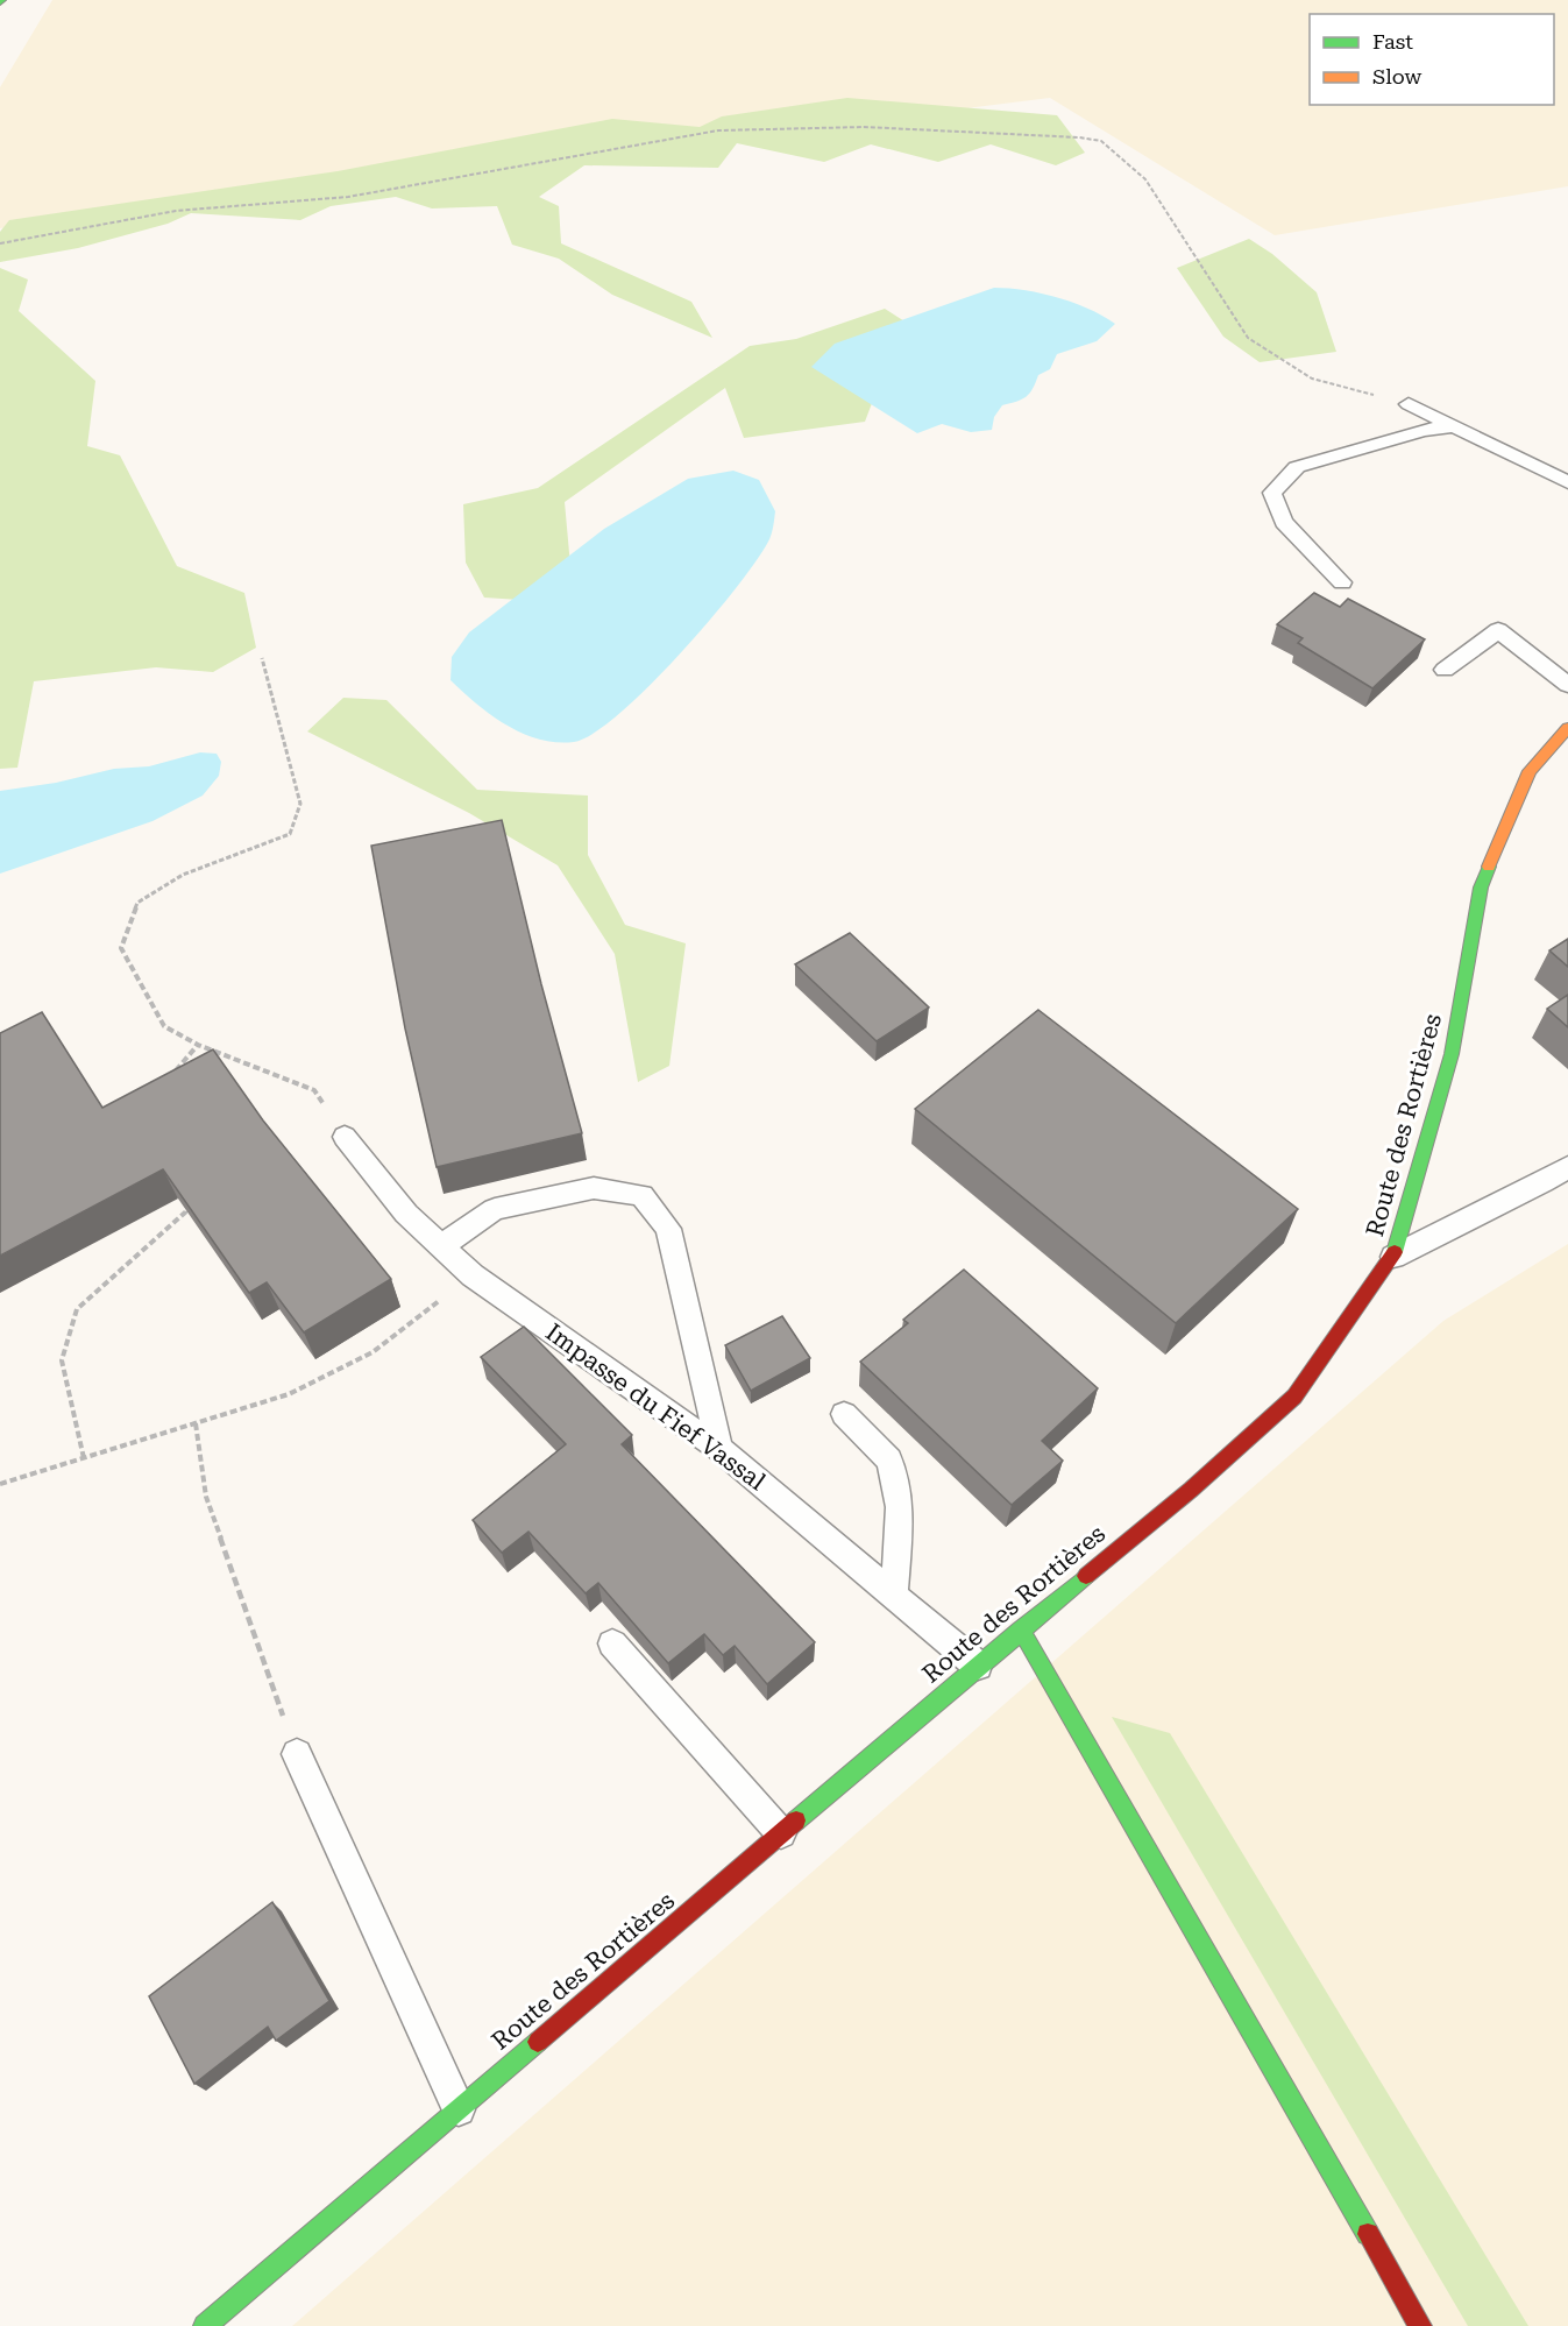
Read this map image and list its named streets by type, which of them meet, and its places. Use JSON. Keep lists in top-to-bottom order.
{
  "streets": {
    "street": ["Route des Rortières"],
    "lane": ["Impasse du Fief Vassal"]
  },
  "crossings": [
    ["Route des Rortières", "Impasse du Fief Vassal"]
  ],
  "legend": ["Fast", "Slow"]
}
